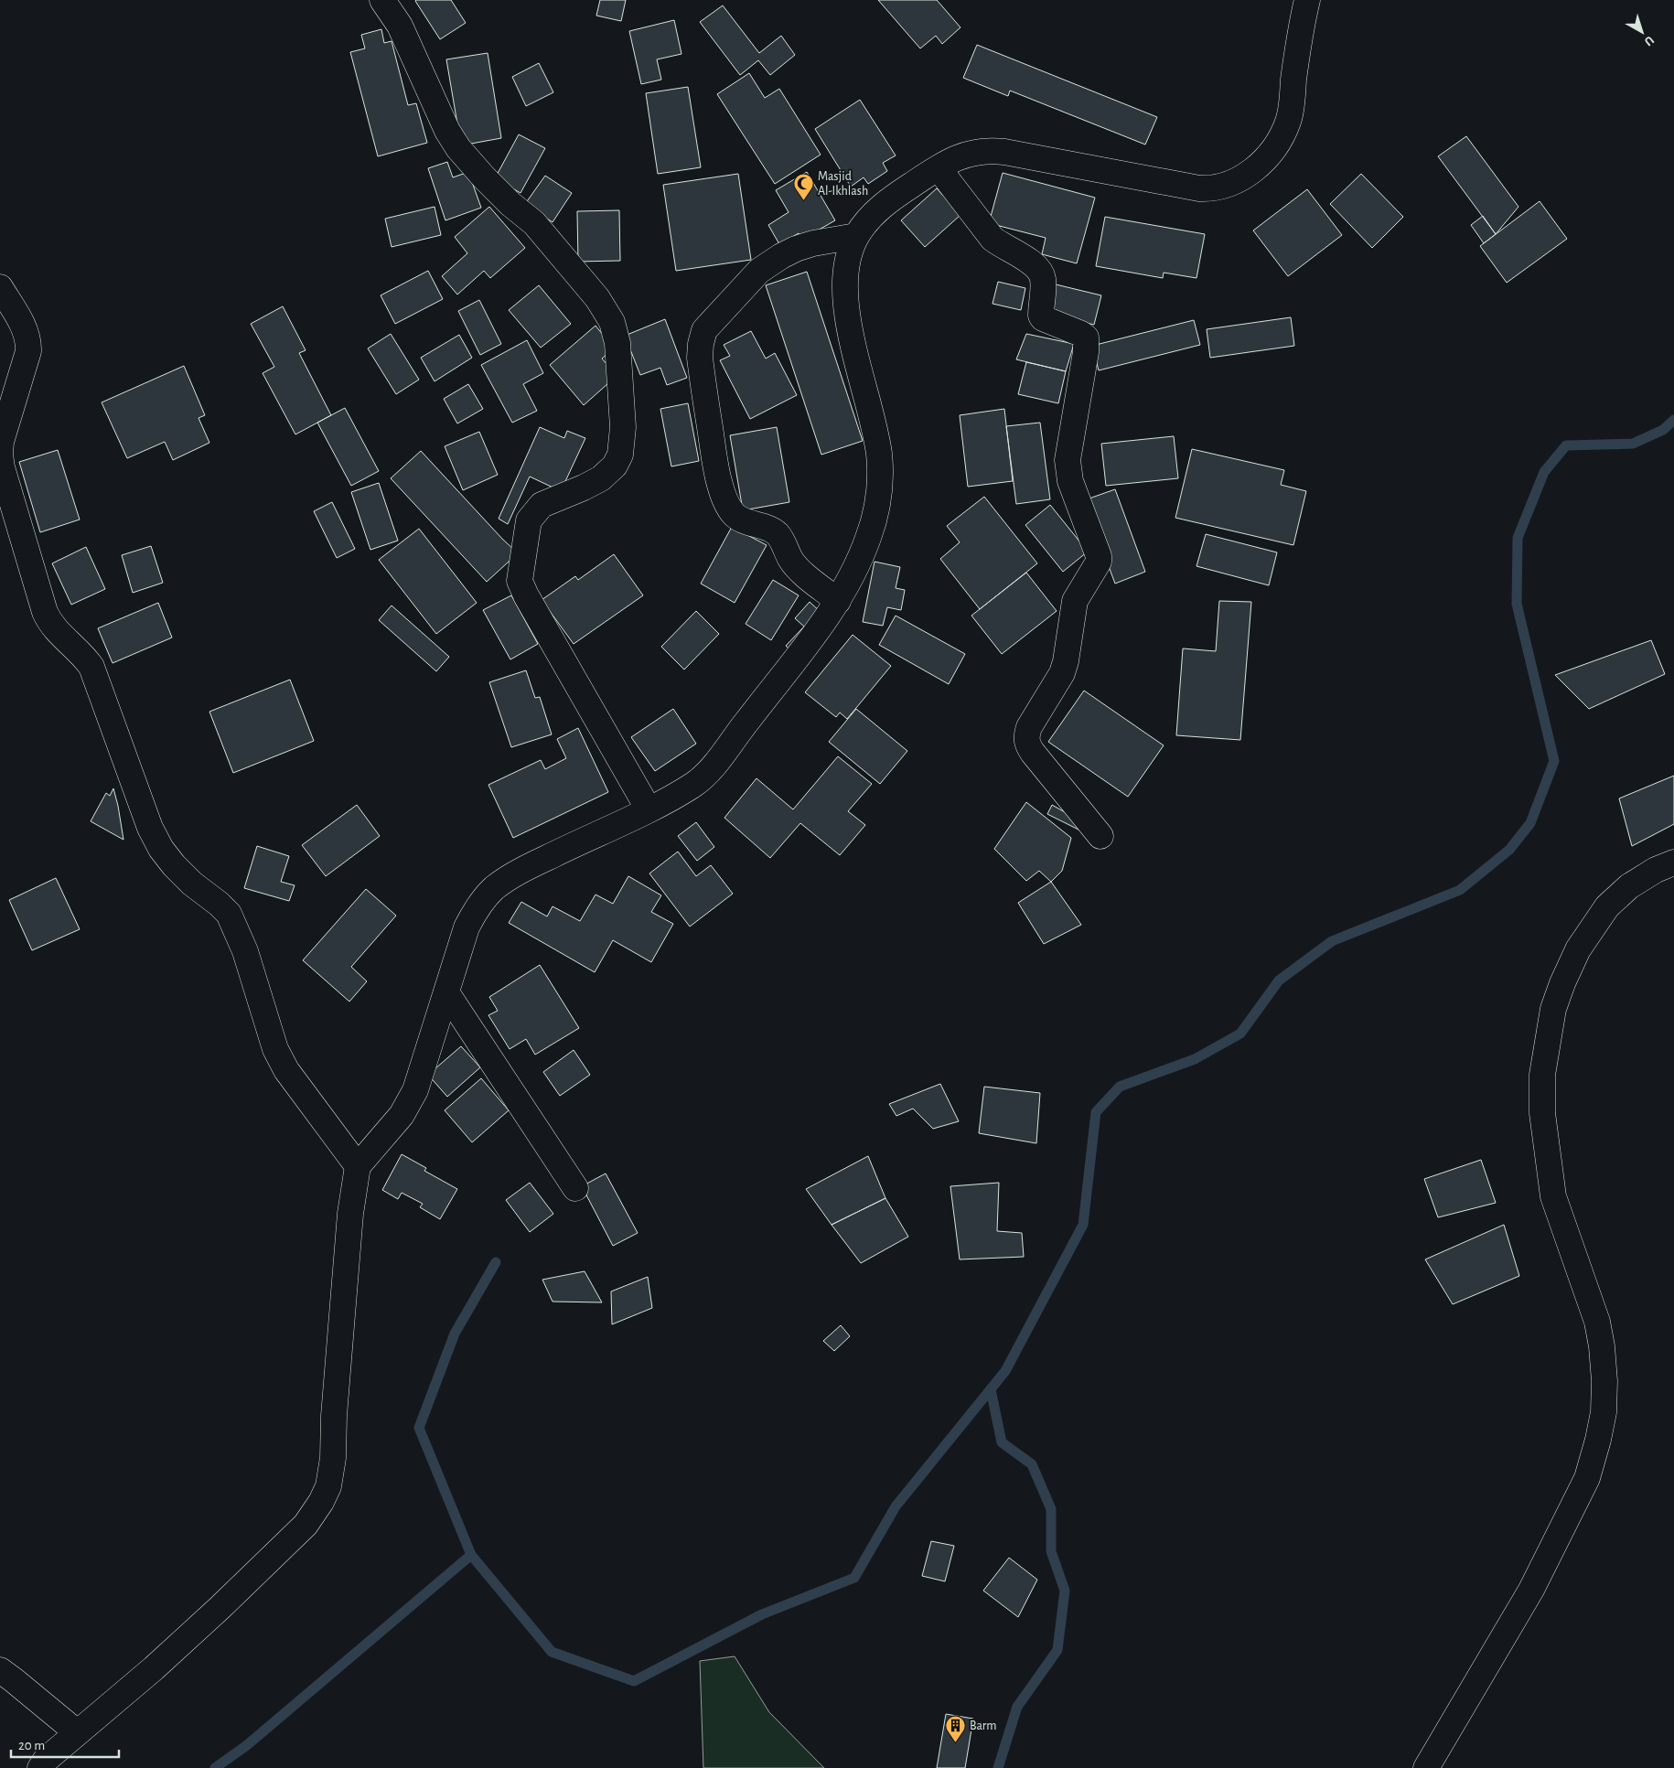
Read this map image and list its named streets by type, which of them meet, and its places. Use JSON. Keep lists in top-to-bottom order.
{
  "places": {
    "mosque": ["Masjid Al-Ikhlash"],
    "building": ["Barm"]
  },
  "scale_bar": "20 m",
  "north": "bottom right"
}
